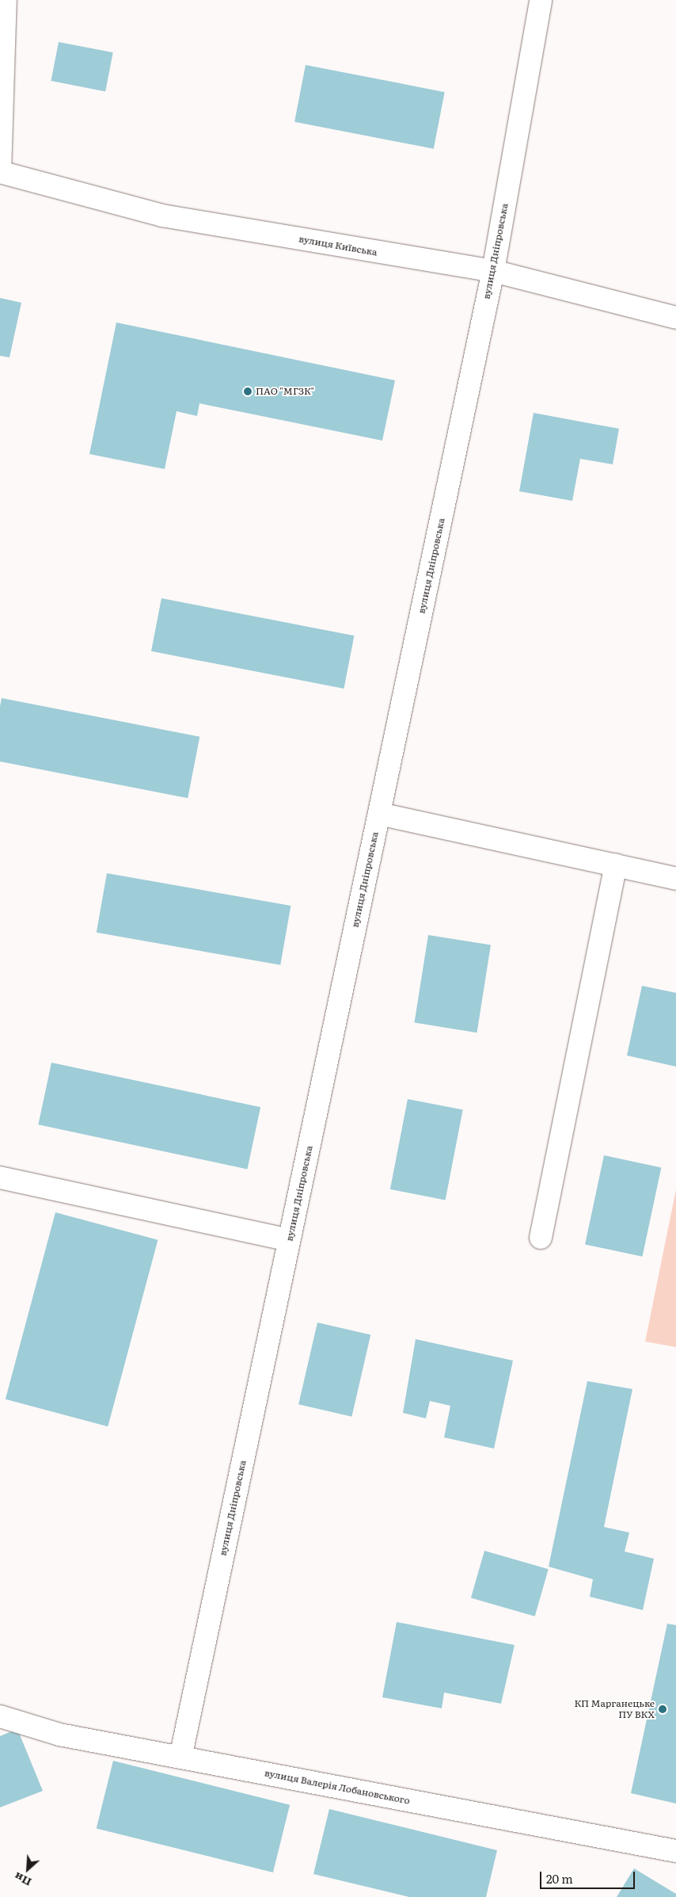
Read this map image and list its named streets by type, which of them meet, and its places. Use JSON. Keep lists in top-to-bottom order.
{
  "streets": {
    "street": ["вулиця Київська", "вулиця Дніпровська", "вулиця Валерія Лобановського"]
  },
  "crossings": [
    ["вулиця Київська", "вулиця Дніпровська"],
    ["вулиця Дніпровська", "вулиця Валерія Лобановського"]
  ],
  "places": ["ПАО \"МГЗК\"", "КП Марганецьке ПУ ВКХ"],
  "scale_bar": "20 m",
  "north": "bottom left"
}
